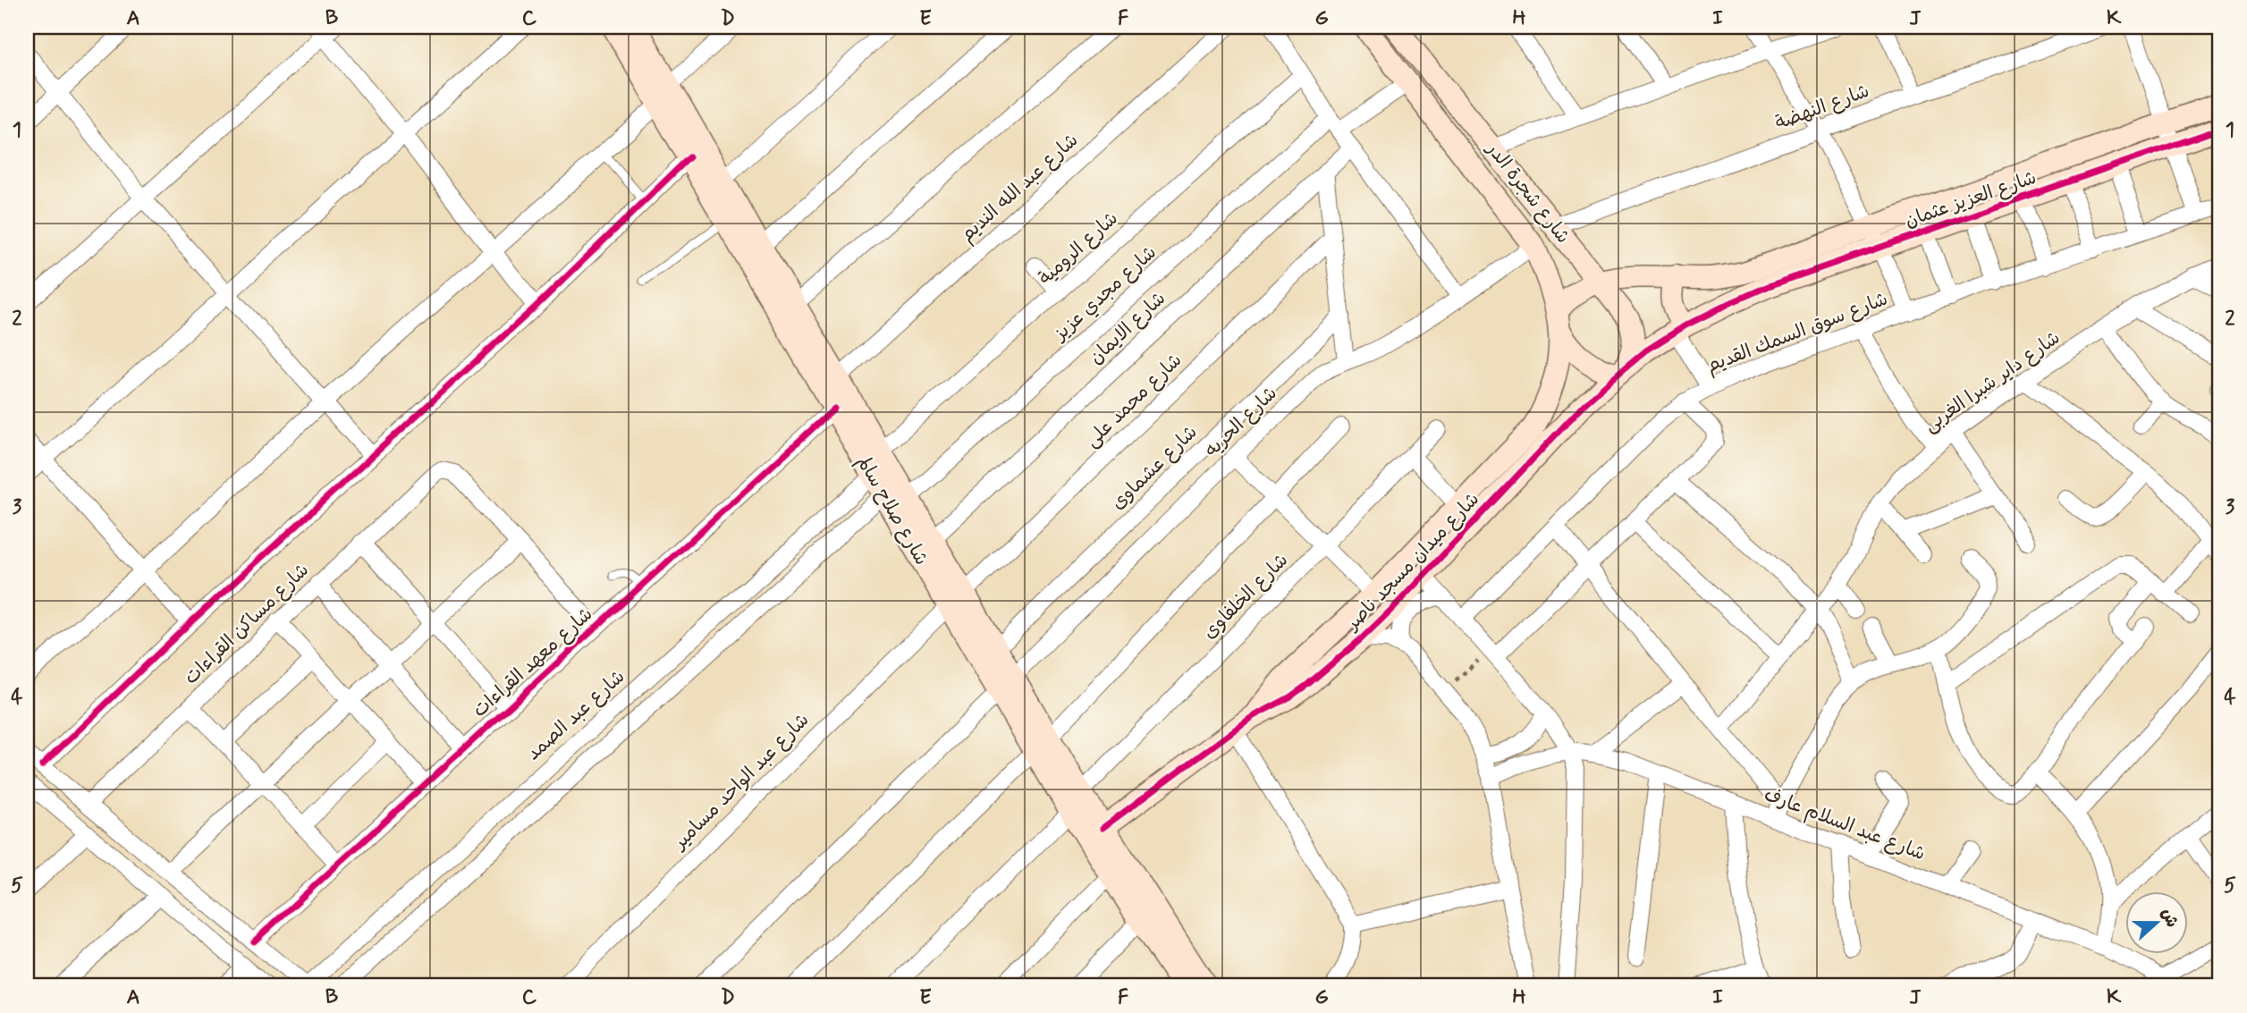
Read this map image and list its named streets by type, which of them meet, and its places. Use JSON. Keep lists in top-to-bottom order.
{
  "streets": {
    "street": [
      "شارع النهضة",
      "شارع عبد الله النديم",
      "شارع شجرة الدر",
      "شارع العزيز عثمان",
      "شارع الرومية",
      "شارع مجدي عزيز",
      "شارع الايمان",
      "شارع سوق السمك القديم",
      "شارع داير شبرا الغربى",
      "شارع محمد على",
      "شارع الحريه",
      "شارع عشماوى",
      "شارع صلاح سالم",
      "شارع ميدان مسجد ناصر",
      "شارع الخلفاوى",
      "شارع مساكن القراءات",
      "شارع معهد القراءات",
      "شارع عبد الصمد",
      "شارع عبد الواحد مسامير",
      "شارع عبد السلام عارف"
    ]
  },
  "crossings": [
    ["شارع النهضة", "شارع شجرة الدر"],
    ["شارع عبد الله النديم", "شارع صلاح سالم"],
    ["شارع شجرة الدر", "شارع العزيز عثمان"],
    ["شارع شجرة الدر", "شارع مجدي عزيز"],
    ["شارع شجرة الدر", "شارع الحريه"],
    ["شارع شجرة الدر", "شارع ميدان مسجد ناصر"],
    ["شارع العزيز عثمان", "شارع ميدان مسجد ناصر"],
    ["شارع الرومية", "شارع صلاح سالم"],
    ["شارع مجدي عزيز", "شارع صلاح سالم"],
    ["شارع الايمان", "شارع صلاح سالم"],
    ["شارع محمد على", "شارع صلاح سالم"],
    ["شارع محمد على", "شارع عبد الواحد مسامير"],
    ["شارع الحريه", "شارع صلاح سالم"],
    ["شارع عشماوى", "شارع صلاح سالم"],
    ["شارع صلاح سالم", "شارع ميدان مسجد ناصر"],
    ["شارع صلاح سالم", "شارع الخلفاوى"],
    ["شارع صلاح سالم", "شارع معهد القراءات"],
    ["شارع صلاح سالم", "شارع عبد الصمد"],
    ["شارع صلاح سالم", "شارع عبد الواحد مسامير"]
  ],
  "north": "right",
  "grid": {
    "columns": [
      "A",
      "B",
      "C",
      "D",
      "E",
      "F",
      "G",
      "H",
      "I",
      "J",
      "K"
    ],
    "rows": [
      "1",
      "2",
      "3",
      "4",
      "5"
    ]
  }
}
